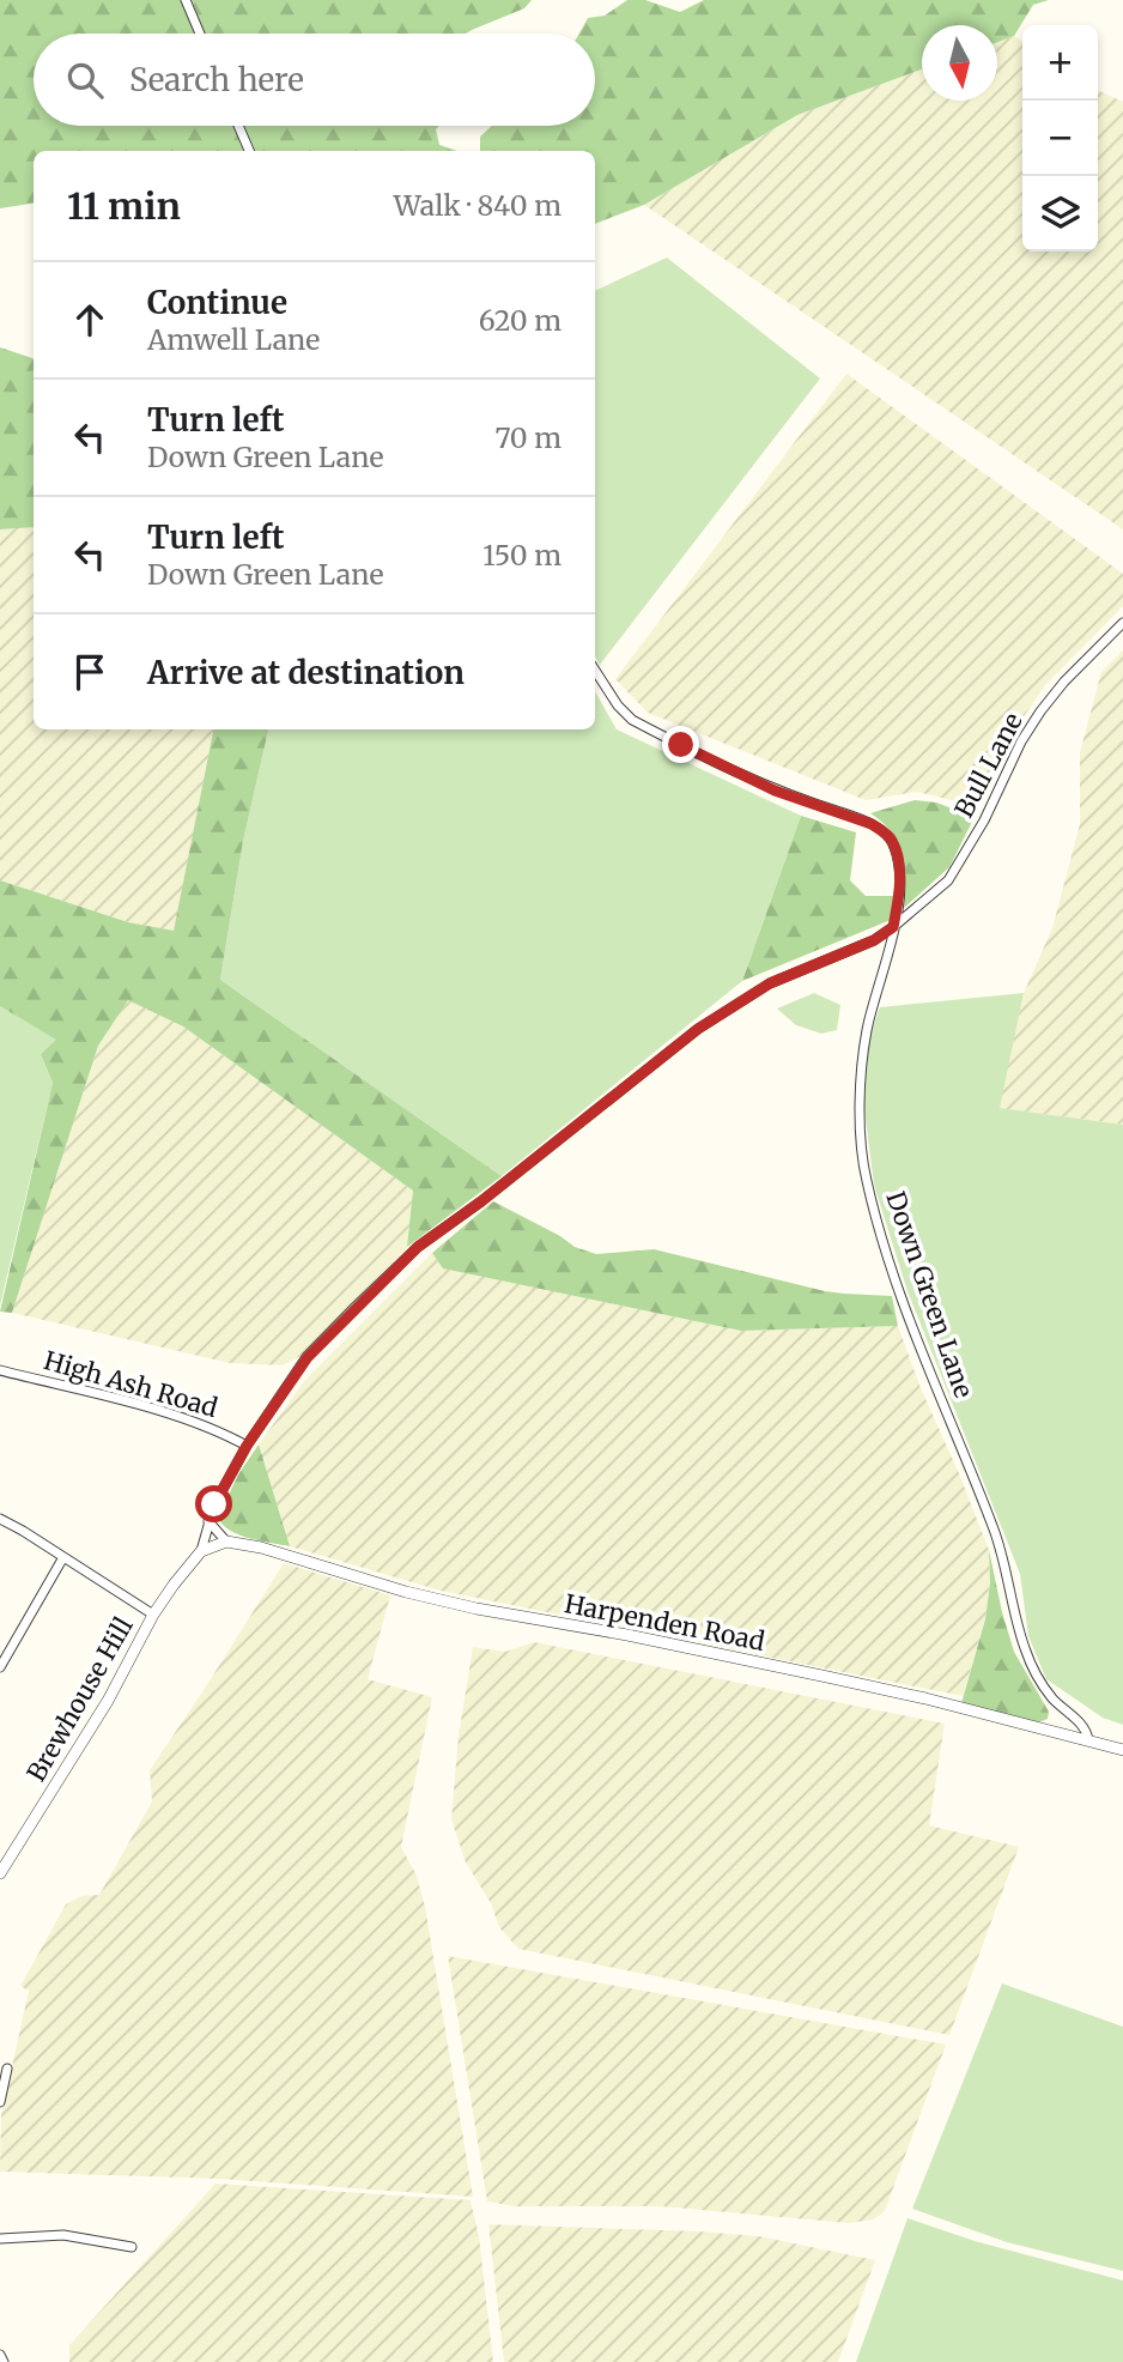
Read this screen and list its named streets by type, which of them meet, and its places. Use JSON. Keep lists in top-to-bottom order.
{
  "streets": {
    "street": [
      "Bull Lane",
      "Down Green Lane",
      "High Ash Road",
      "Harpenden Road",
      "Brewhouse Hill"
    ]
  },
  "crossings": [
    ["Bull Lane", "Down Green Lane"],
    ["Bull Lane", "High Ash Road"],
    ["Bull Lane", "Brewhouse Hill"],
    ["Down Green Lane", "Harpenden Road"]
  ],
  "north": "bottom",
  "page": {
    "map_buttons": ["+", "−"],
    "search": "Search here",
    "heading": ["11 min", "Walk · 840 m"],
    "list": [
      ["Continue", "Amwell Lane", "620 m"],
      ["Turn left", "Down Green Lane", "70 m"],
      ["Turn left", "Down Green Lane", "150 m"],
      "Arrive at destination"
    ]
  }
}
